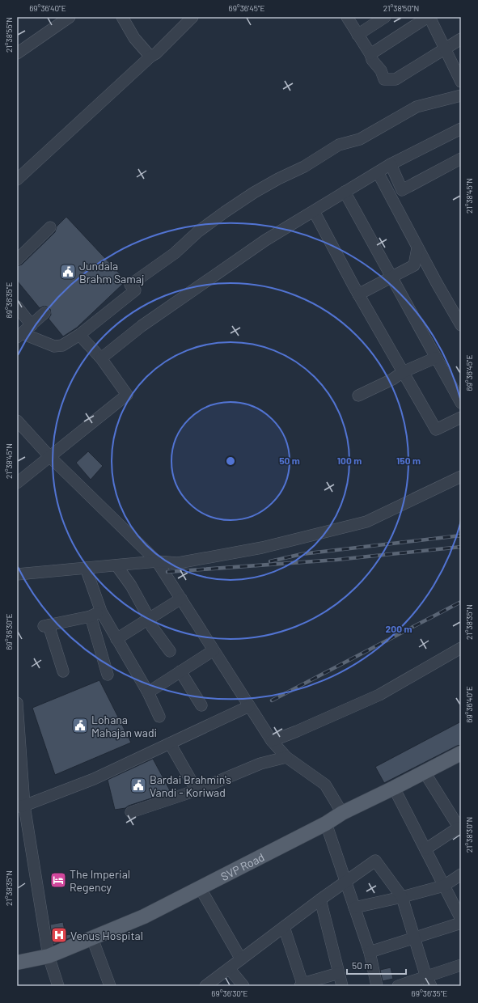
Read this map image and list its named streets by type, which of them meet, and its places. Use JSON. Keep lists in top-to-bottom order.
{
  "streets": {
    "main road": ["SVP Road"]
  },
  "places": {
    "public building": ["Jundala Brahm Samaj", "Lohana Mahajan wadi", "Bardai Brahmin's Vandi - Koriwad"],
    "hotel": ["The Imperial Regency"],
    "hospital": ["Venus Hospital"]
  },
  "scale_bar": "50 m",
  "coordinates": [
    "69°36'40\"E",
    "69°36'45\"E",
    "21°38'50\"N",
    "21°38'55\"N",
    "21°38'45\"N",
    "69°36'35\"E",
    "21°38'35\"N",
    "69°36'30\"E",
    "21°38'30\"N"
  ],
  "rings": [
    "50 m",
    "100 m",
    "150 m",
    "200 m"
  ]
}
